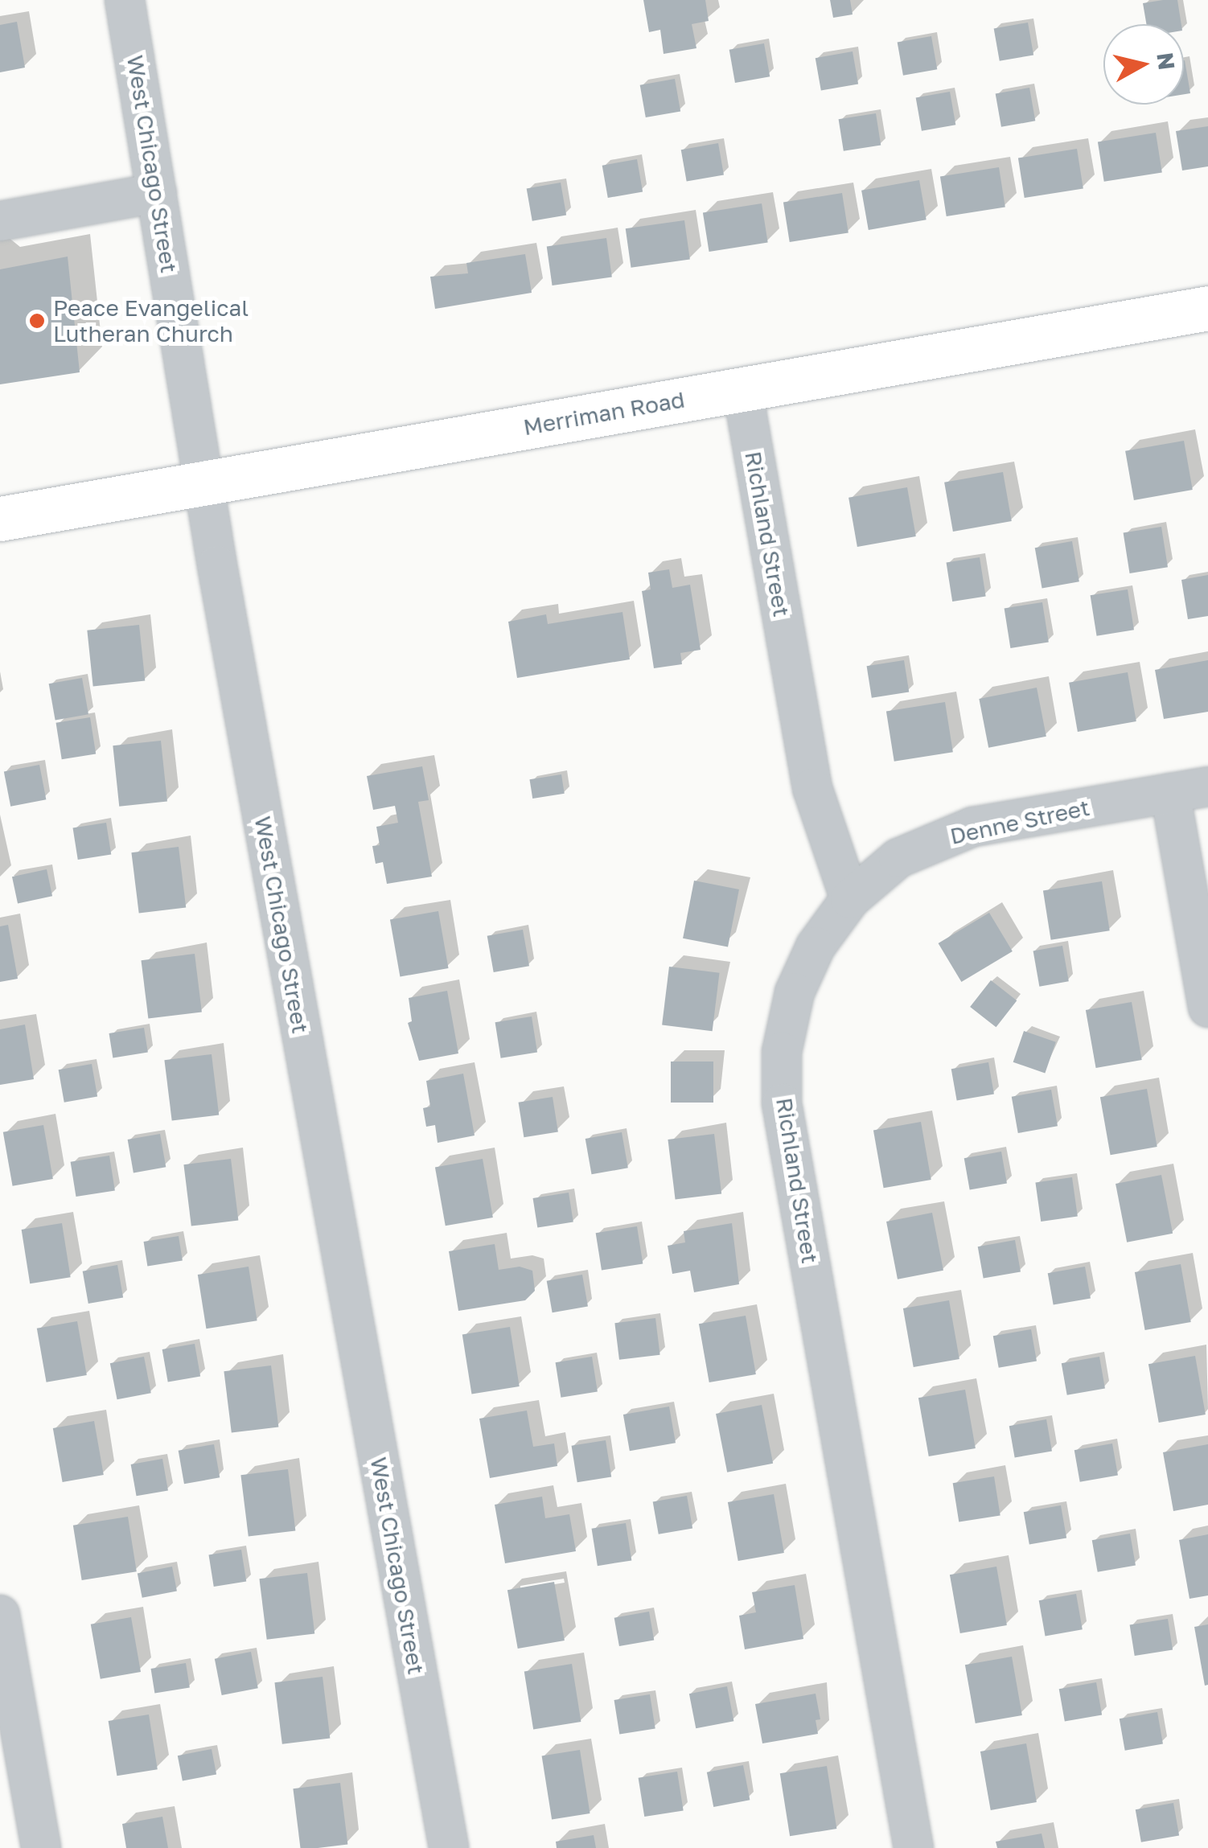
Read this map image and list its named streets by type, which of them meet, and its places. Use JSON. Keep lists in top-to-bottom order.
{
  "streets": {
    "main road": ["Merriman Road"],
    "street": ["West Chicago Street", "Richland Street", "Denne Street"]
  },
  "crossings": [
    ["West Chicago Street", "Merriman Road"],
    ["Merriman Road", "Richland Street"],
    ["Richland Street", "Denne Street"]
  ],
  "places": ["Peace Evangelical Lutheran Church"],
  "north": "right"
}
